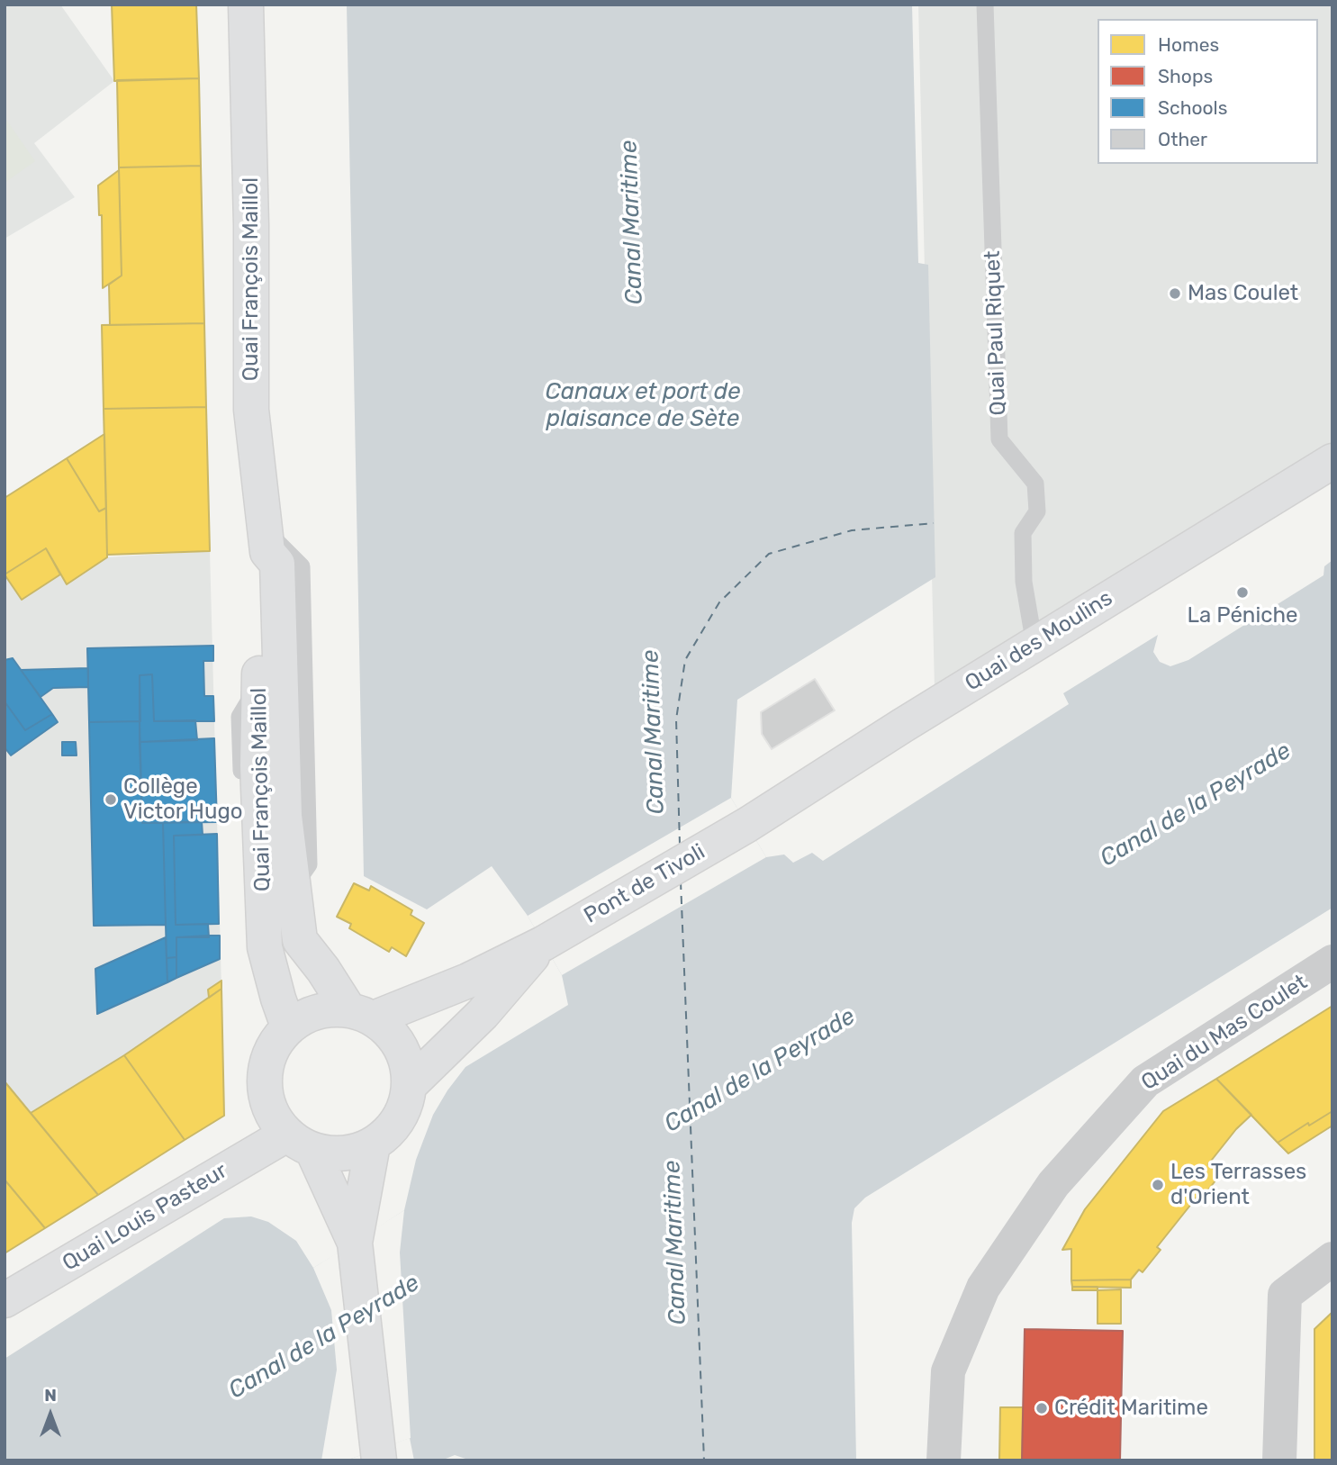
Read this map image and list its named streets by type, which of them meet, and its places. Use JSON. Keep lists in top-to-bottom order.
{
  "streets": {
    "main road": [
      "Quai François Maillol",
      "Quai des Moulins",
      "Pont de Tivoli",
      "Quai Louis Pasteur"
    ],
    "street": ["Quai du Mas Coulet"],
    "lane": ["Quai Paul Riquet"]
  },
  "crossings": [
    ["Quai François Maillol", "Pont de Tivoli"],
    ["Quai François Maillol", "Quai Louis Pasteur"],
    ["Quai Paul Riquet", "Quai des Moulins"],
    ["Quai des Moulins", "Pont de Tivoli"],
    ["Pont de Tivoli", "Quai Louis Pasteur"]
  ],
  "water": ["Canal Maritime", "Canaux et port de plaisance de Sète", "Canal de la Peyrade"],
  "places": [
    "Mas Coulet",
    "La Péniche",
    "Collège Victor Hugo",
    "Les Terrasses d'Orient",
    "Crédit Maritime"
  ],
  "legend": [
    "Homes",
    "Shops",
    "Schools",
    "Other"
  ],
  "north": "top"
}
